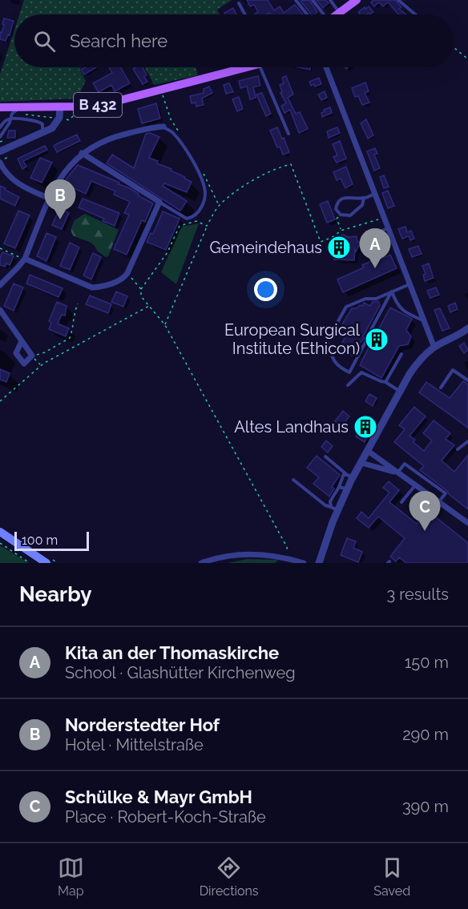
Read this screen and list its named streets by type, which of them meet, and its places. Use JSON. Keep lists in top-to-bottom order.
{
  "streets": {
    "main road": ["B 432"]
  },
  "places": {
    "building": ["Gemeindehaus", "European Surgical Institute (Ethicon)", "Altes Landhaus"]
  },
  "scale_bar": "100 m",
  "page": {
    "search": "Search here",
    "pins": ["B", "A", "C"],
    "scale": "100 m",
    "heading": ["Nearby", "3 results"],
    "list": [
      {
        "mark": "A",
        "name": "Kita an der Thomaskirche",
        "note": "School · Glashütter Kirchenweg",
        "value": "150 m"
      },
      {
        "mark": "B",
        "name": "Norderstedter Hof",
        "note": "Hotel · Mittelstraße",
        "value": "290 m"
      },
      {
        "mark": "C",
        "name": "Schülke & Mayr GmbH",
        "note": "Place · Robert-Koch-Straße",
        "value": "390 m"
      }
    ],
    "nav": ["Map", "Directions", "Saved"]
  }
}
